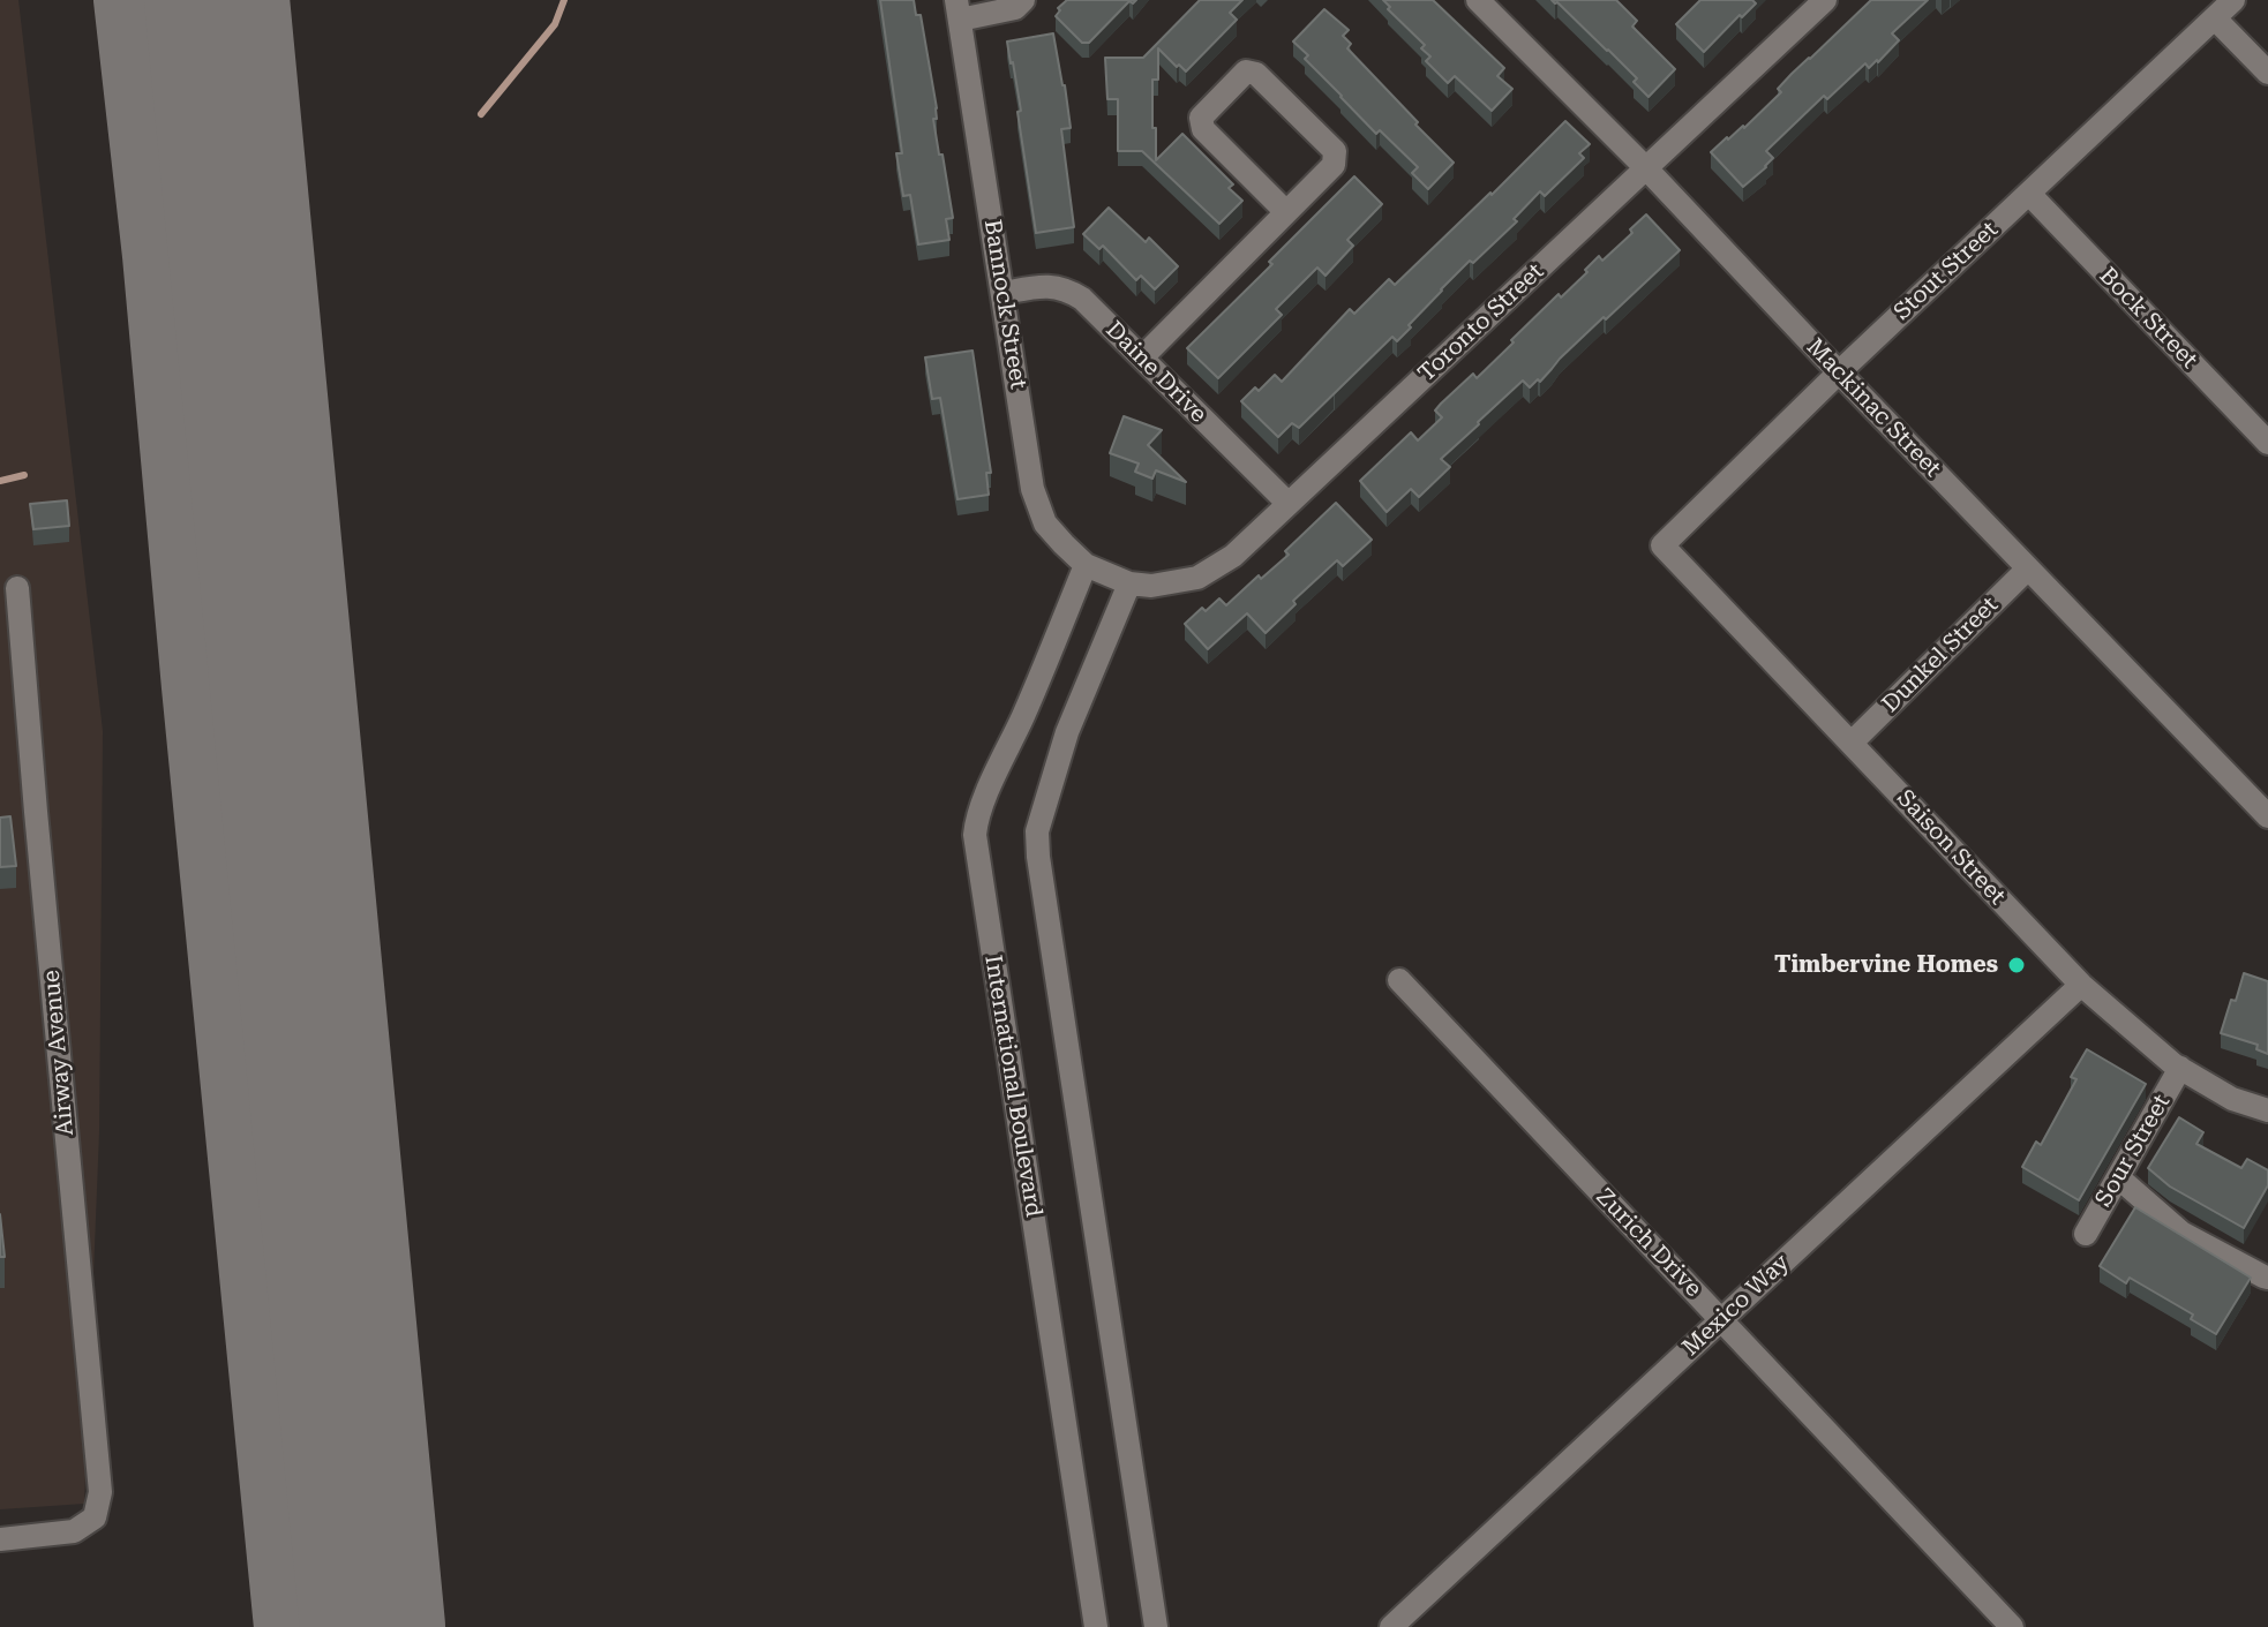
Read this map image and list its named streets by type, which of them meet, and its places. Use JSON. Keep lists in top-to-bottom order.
{
  "streets": {
    "street": [
      "Stout Street",
      "Bannock Street",
      "Bock Street",
      "Toronto Street",
      "Daine Drive",
      "Mackinac Street",
      "Dunkel Street",
      "Saison Street",
      "Airway Avenue",
      "International Boulevard",
      "Sour Street",
      "Zurich Drive",
      "Mexico Way"
    ]
  },
  "crossings": [
    ["Stout Street", "Bock Street"],
    ["Stout Street", "Mackinac Street"],
    ["Stout Street", "Saison Street"],
    ["Bannock Street", "Toronto Street"],
    ["Bannock Street", "Daine Drive"],
    ["Bannock Street", "International Boulevard"],
    ["Toronto Street", "Daine Drive"],
    ["Toronto Street", "Mackinac Street"],
    ["Mackinac Street", "Dunkel Street"],
    ["Dunkel Street", "Saison Street"],
    ["Saison Street", "Sour Street"],
    ["Saison Street", "Mexico Way"],
    ["Zurich Drive", "Mexico Way"]
  ],
  "places": ["Timbervine Homes"]
}
